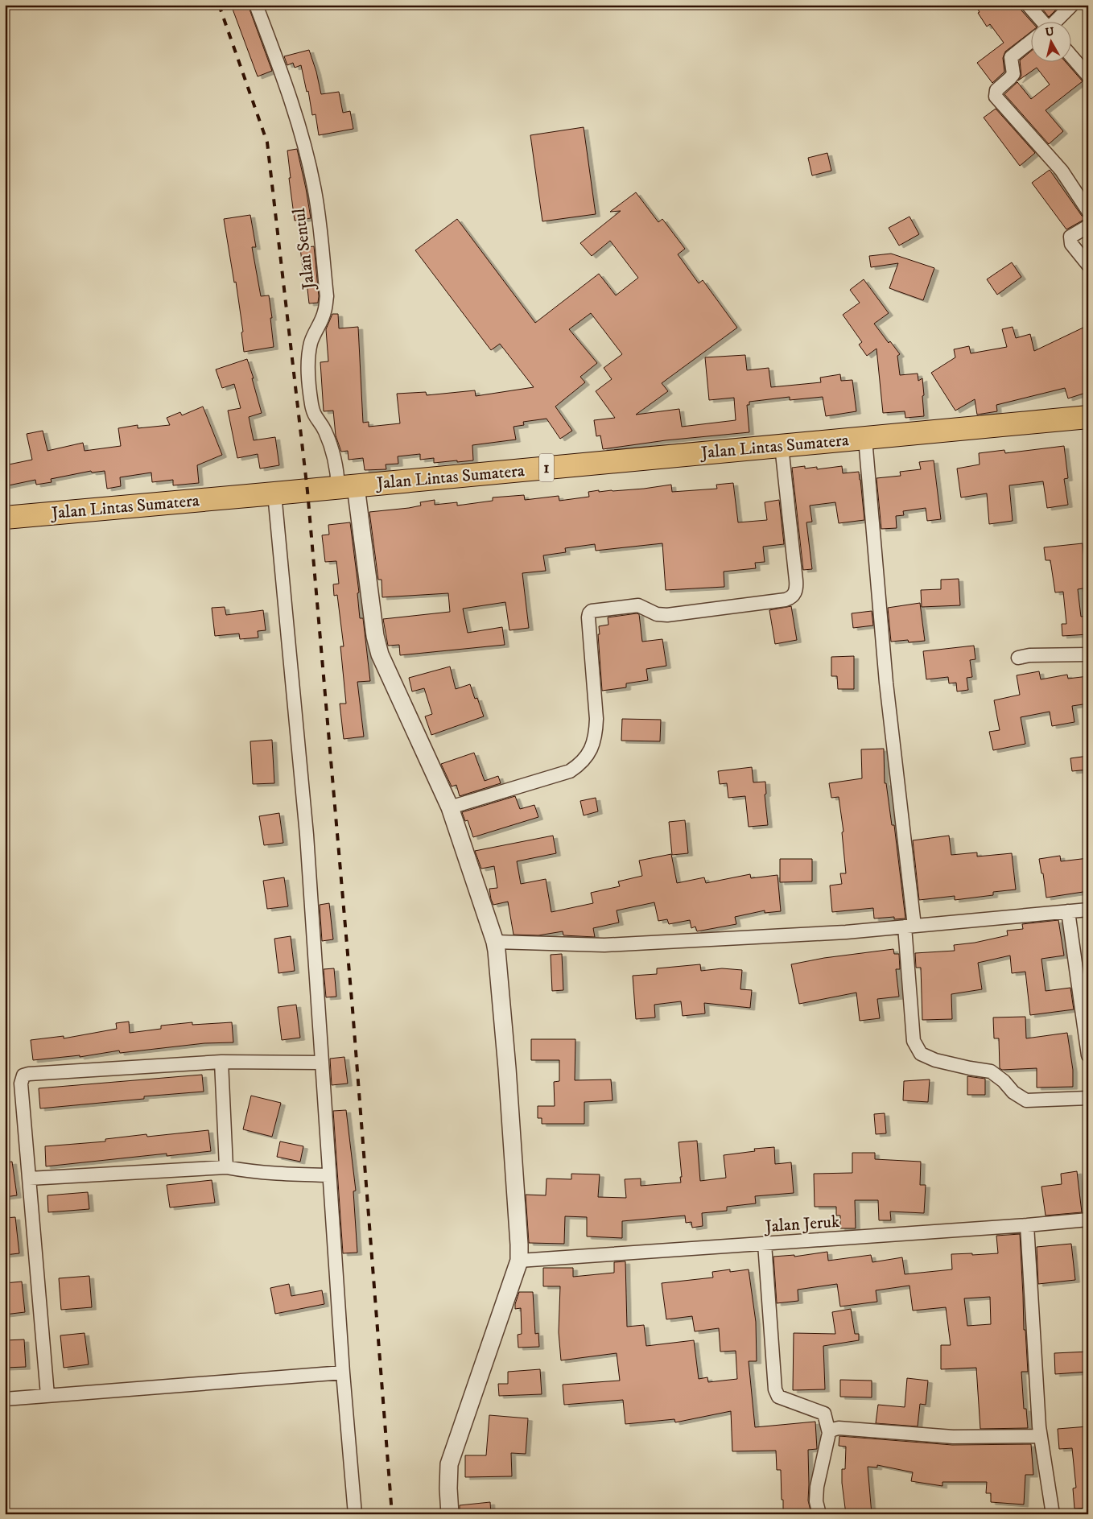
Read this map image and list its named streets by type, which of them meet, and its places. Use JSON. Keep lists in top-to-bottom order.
{
  "streets": {
    "highway": ["Jalan Lintas Sumatera", "1"],
    "street": ["Jalan Sentul", "Jalan Jeruk"]
  },
  "crossings": [
    ["Jalan Sentul", "Jalan Lintas Sumatera"]
  ],
  "north": "top"
}
